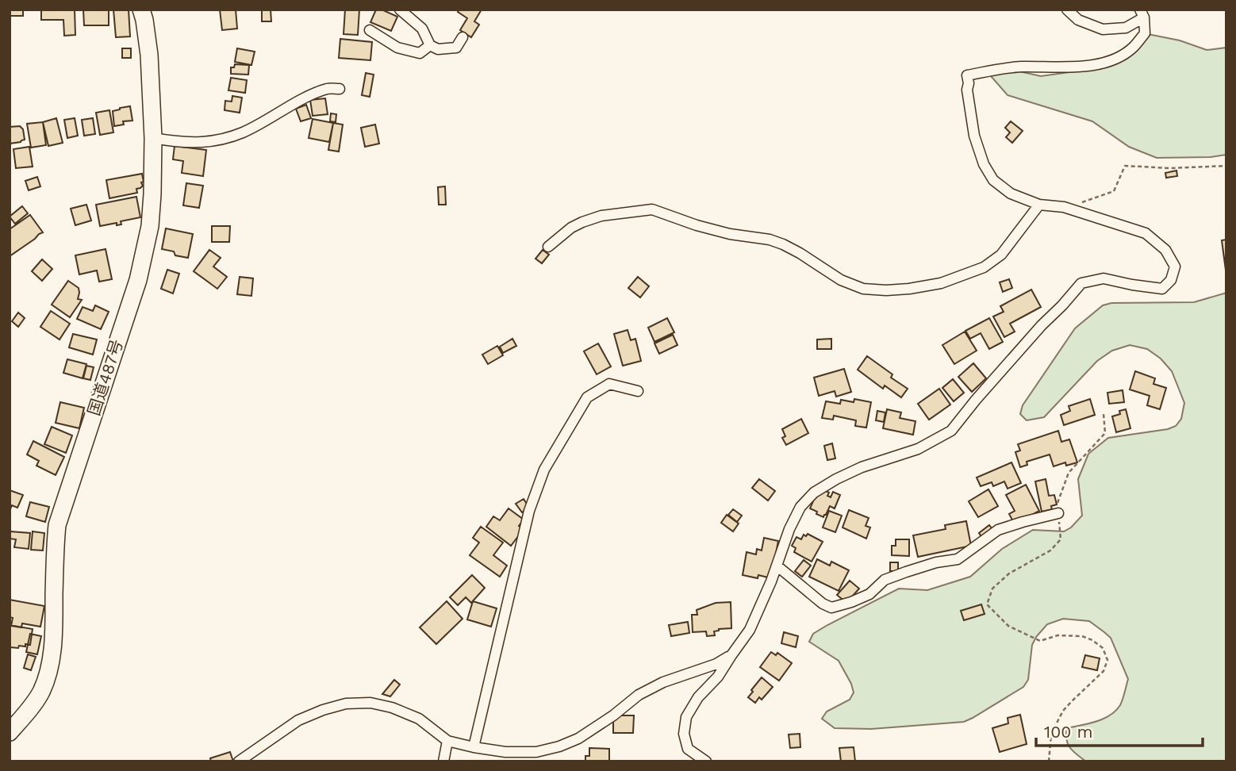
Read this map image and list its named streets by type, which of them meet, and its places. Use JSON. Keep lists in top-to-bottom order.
{
  "streets": {
    "highway": ["国道487号"]
  },
  "scale_bar": "100 m"
}
